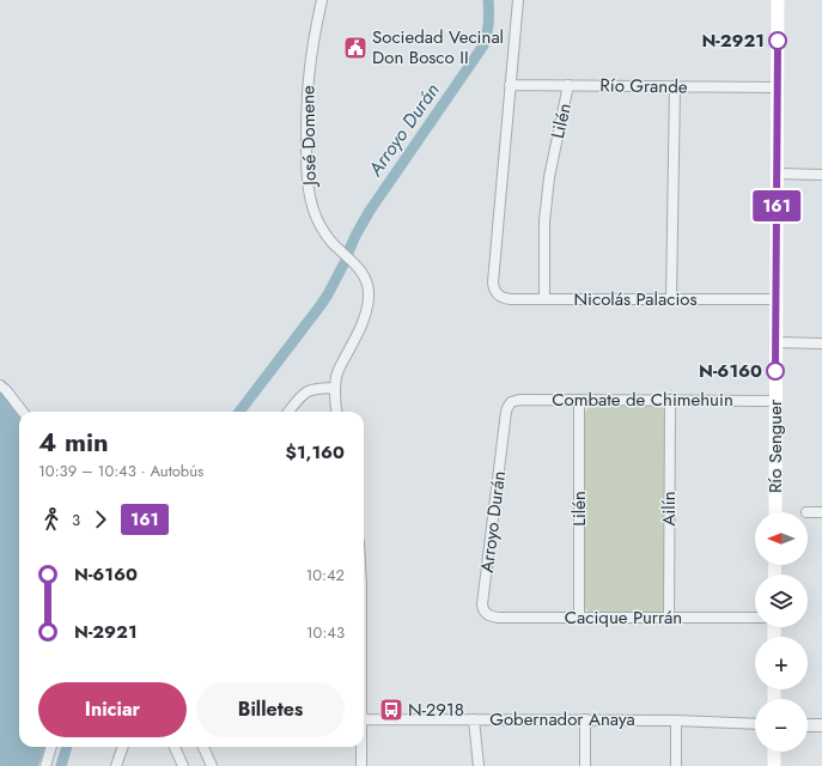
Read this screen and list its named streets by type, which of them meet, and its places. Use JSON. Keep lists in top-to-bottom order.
{
  "streets": {
    "main road": ["Río Senguer"],
    "street": [
      "Río Grande",
      "Lilén",
      "José Domene",
      "Nicolás Palacios",
      "Combate de Chimehuin",
      "Ailín",
      "Arroyo Durán",
      "Cacique Purrán",
      "Gobernador Anaya"
    ]
  },
  "crossings": [
    ["Río Grande", "Lilén"],
    ["Río Grande", "Nicolás Palacios"],
    ["Río Grande", "Río Senguer"],
    ["Lilén", "Nicolás Palacios"],
    ["Lilén", "Combate de Chimehuin"],
    ["Lilén", "Cacique Purrán"],
    ["Nicolás Palacios", "Río Senguer"],
    ["Combate de Chimehuin", "Río Senguer"],
    ["Combate de Chimehuin", "Ailín"],
    ["Combate de Chimehuin", "Arroyo Durán"],
    ["Ailín", "Cacique Purrán"],
    ["Arroyo Durán", "Cacique Purrán"]
  ],
  "water": ["Arroyo Durán"],
  "places": {
    "other": ["N-2921", "N-6160"],
    "public building": ["Sociedad Vecinal Don Bosco II"],
    "bus stop": ["N-2918"]
  },
  "lines": ["bus line 161"],
  "north": "left",
  "page": {
    "on_map": "161",
    "heading": ["4 min", "10:39 – 10:43 · Autobús", "$1,160"],
    "legs": ["3", "161"],
    "map_buttons": ["+", "−"],
    "list": [
      {
        "name": "N-6160",
        "value": "10:42"
      },
      {
        "name": "N-2921",
        "value": "10:43"
      }
    ],
    "buttons": ["Iniciar", "Billetes"]
  }
}
